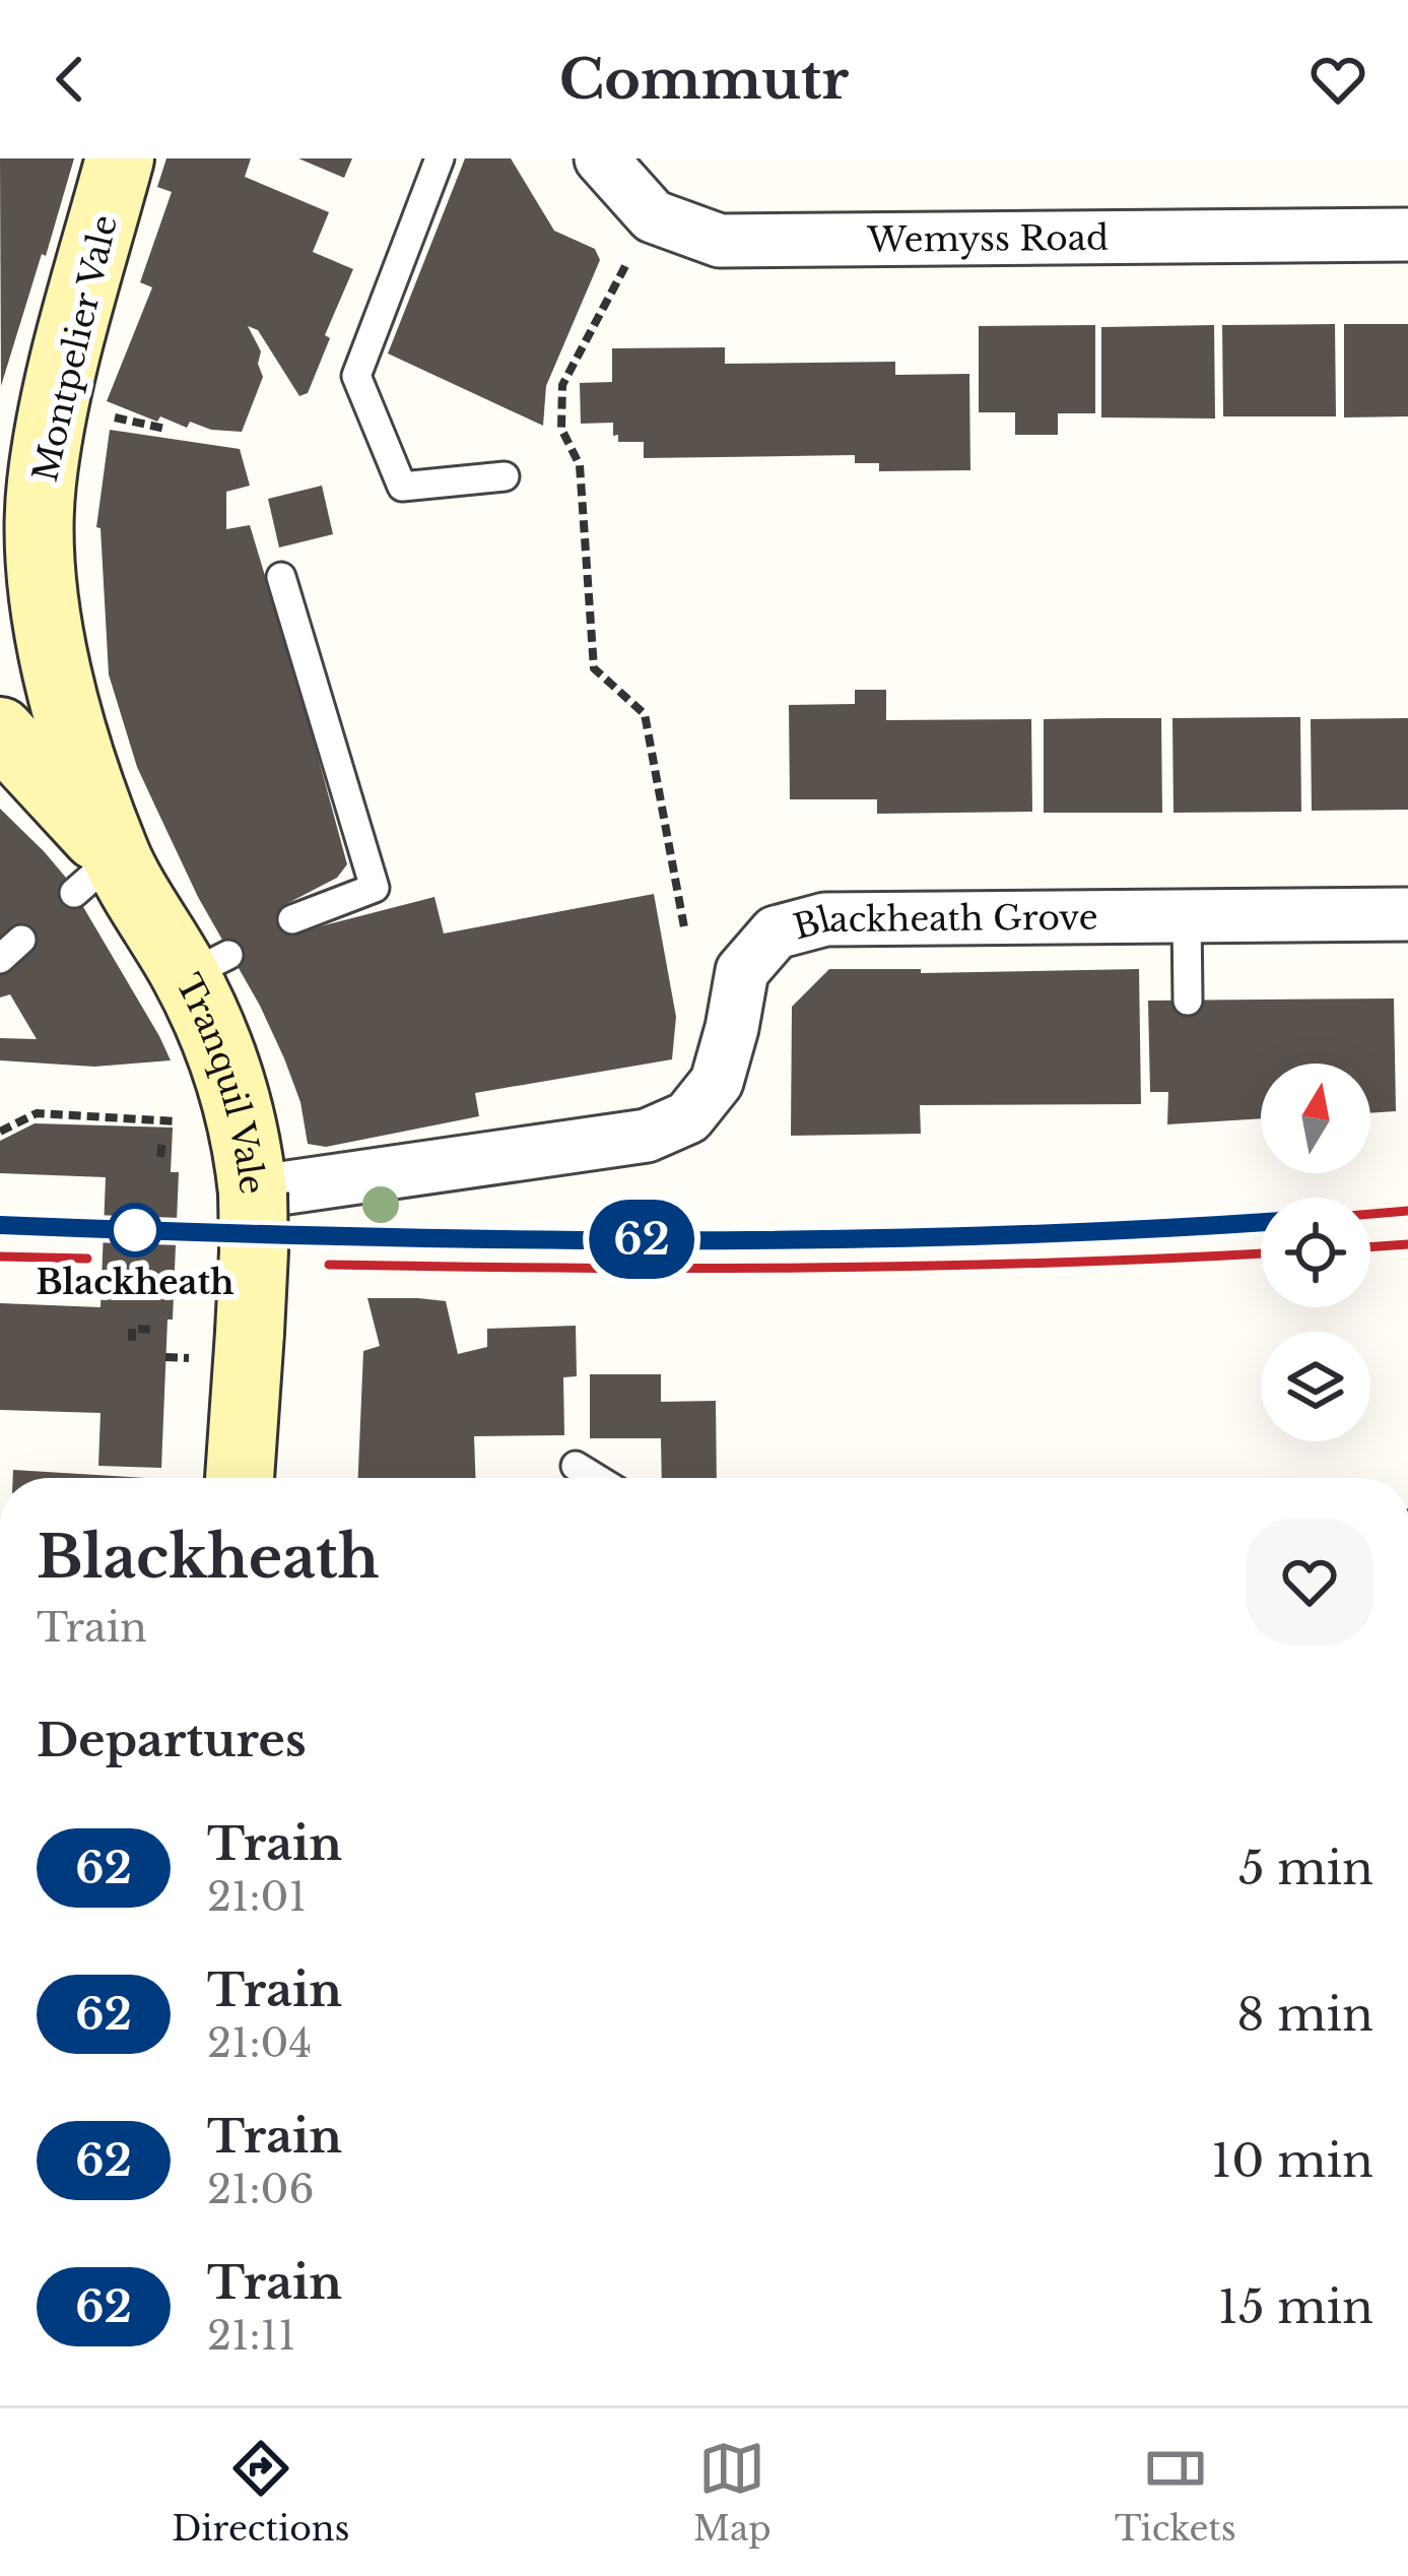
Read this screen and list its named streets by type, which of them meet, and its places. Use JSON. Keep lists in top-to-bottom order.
{
  "streets": {
    "main road": ["Montpelier Vale", "Tranquil Vale"],
    "street": ["Wemyss Road", "Blackheath Grove"]
  },
  "crossings": [
    ["Montpelier Vale", "Tranquil Vale"],
    ["Blackheath Grove", "Tranquil Vale"]
  ],
  "places": ["Blackheath"],
  "north": "top",
  "page": {
    "header": "Commutr",
    "on_map": "62",
    "heading": [
      ["Blackheath", "Train"],
      "Departures"
    ],
    "list": [
      {
        "mark": "62",
        "name": "Train",
        "note": "21:01",
        "value": "5 min"
      },
      {
        "mark": "62",
        "name": "Train",
        "note": "21:04",
        "value": "8 min"
      },
      {
        "mark": "62",
        "name": "Train",
        "note": "21:06",
        "value": "10 min"
      },
      {
        "mark": "62",
        "name": "Train",
        "note": "21:11",
        "value": "15 min"
      }
    ],
    "tabs": ["Directions", "Map", "Tickets"]
  }
}
